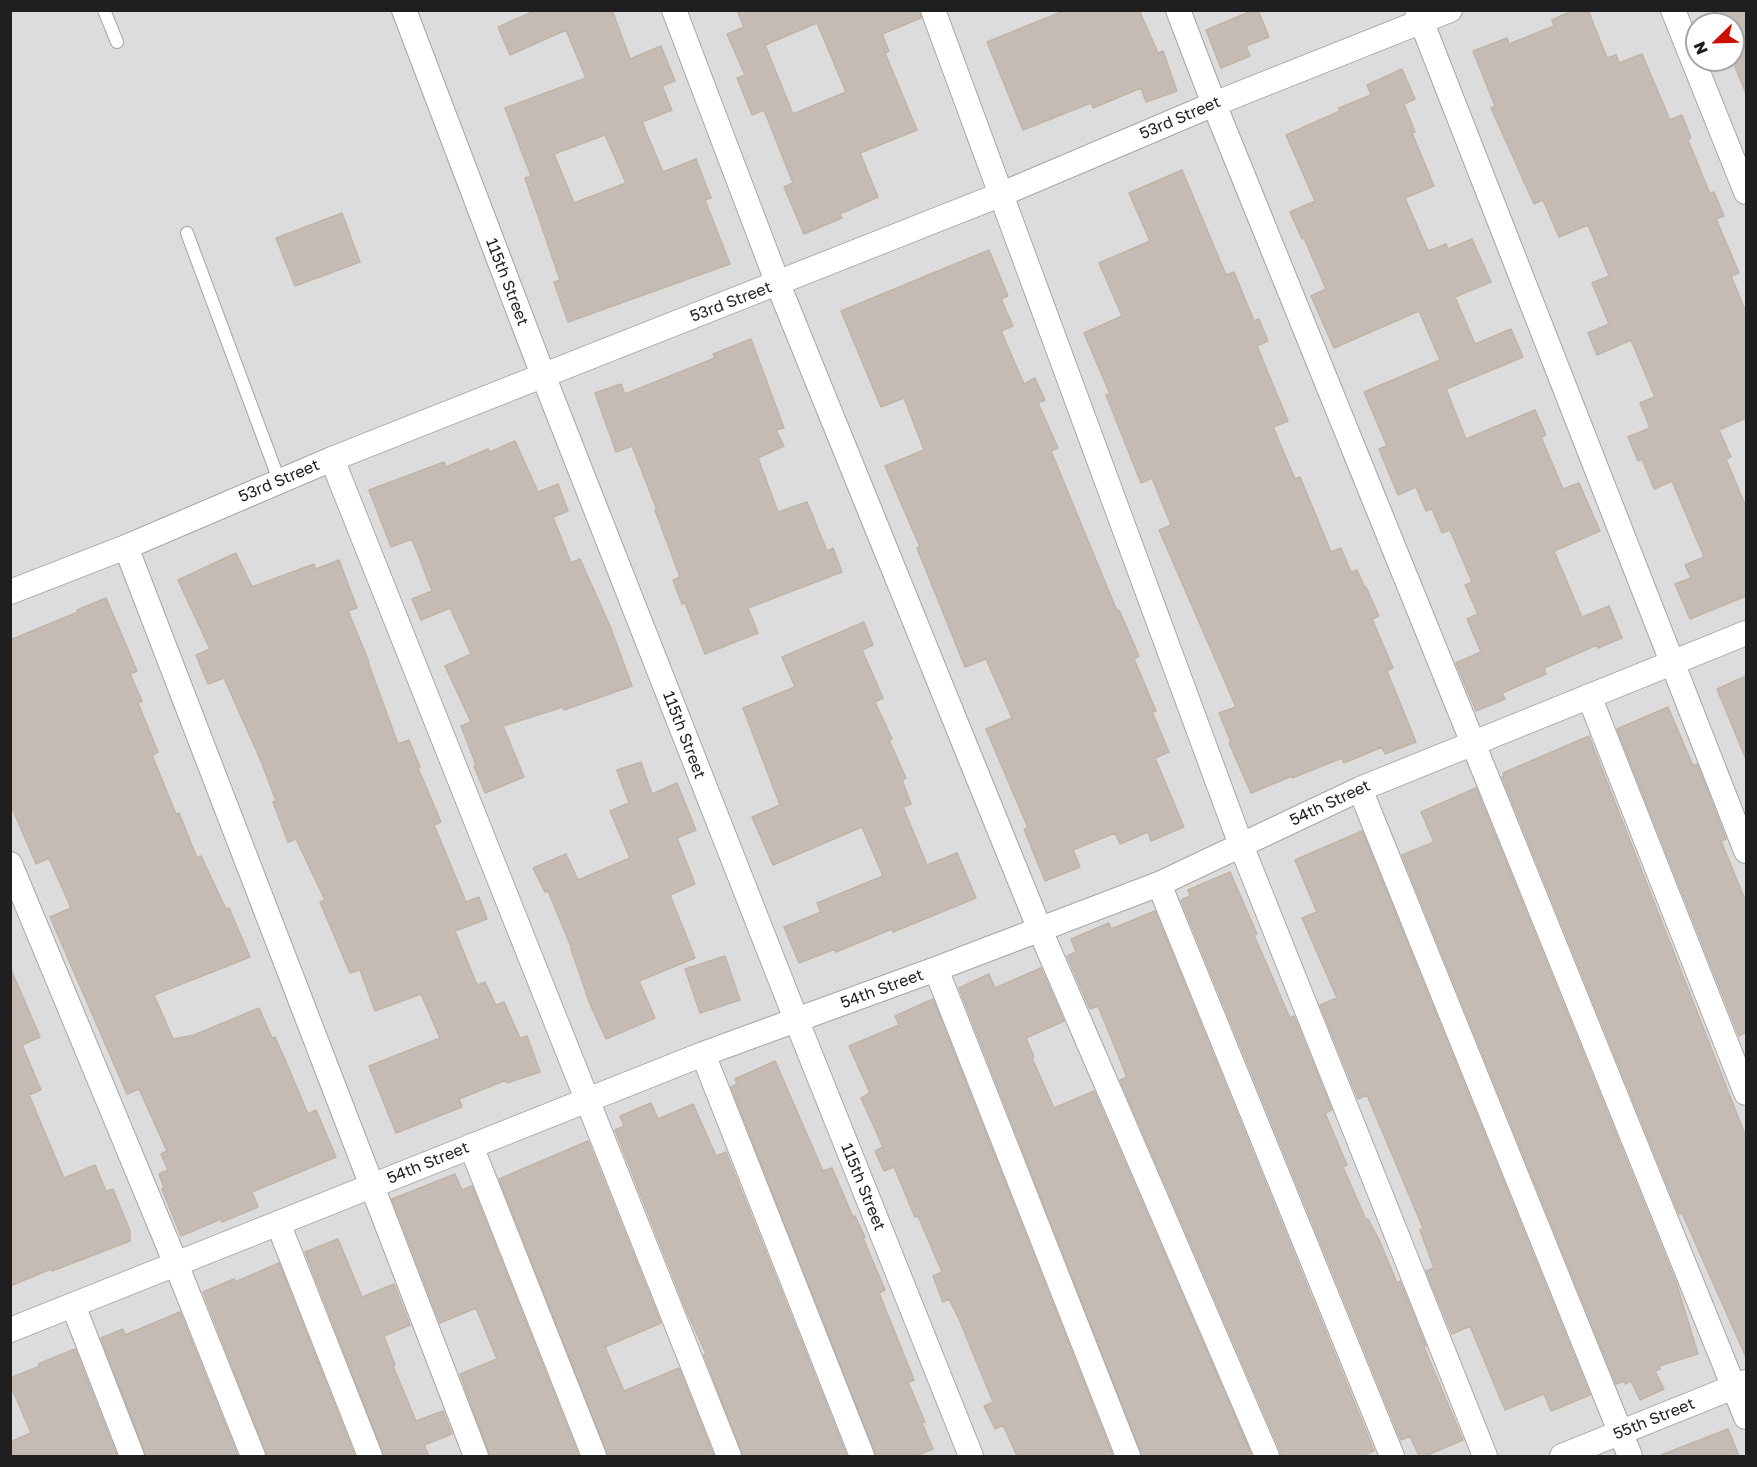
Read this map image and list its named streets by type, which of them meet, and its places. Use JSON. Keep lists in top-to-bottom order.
{
  "streets": {
    "street": [
      "53rd Street",
      "115th Street",
      "54th Street",
      "55th Street"
    ]
  },
  "crossings": [
    ["53rd Street", "115th Street"],
    ["115th Street", "54th Street"]
  ],
  "north": "bottom left"
}
